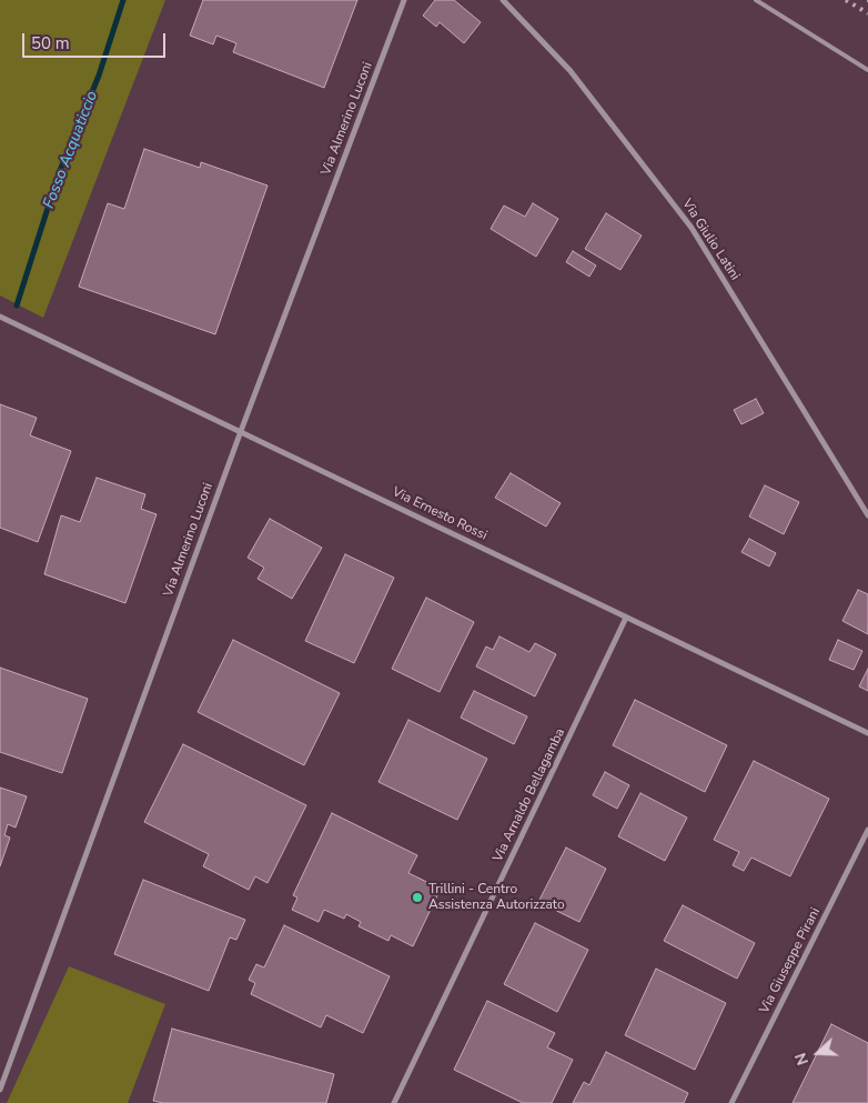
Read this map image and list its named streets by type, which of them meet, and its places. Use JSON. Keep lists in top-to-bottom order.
{
  "streets": {
    "street": [
      "Via Almerino Luconi",
      "Via Giulio Latini",
      "Via Ernesto Rossi",
      "Via Arnaldo Bellagamba",
      "Via Giuseppe Pirani"
    ]
  },
  "crossings": [
    ["Via Almerino Luconi", "Via Ernesto Rossi"],
    ["Via Ernesto Rossi", "Via Arnaldo Bellagamba"]
  ],
  "water": ["Fosso Acquaticcio"],
  "places": ["Trillini - Centro Assistenza Autorizzato"],
  "scale_bar": "50 m",
  "north": "left"
}
